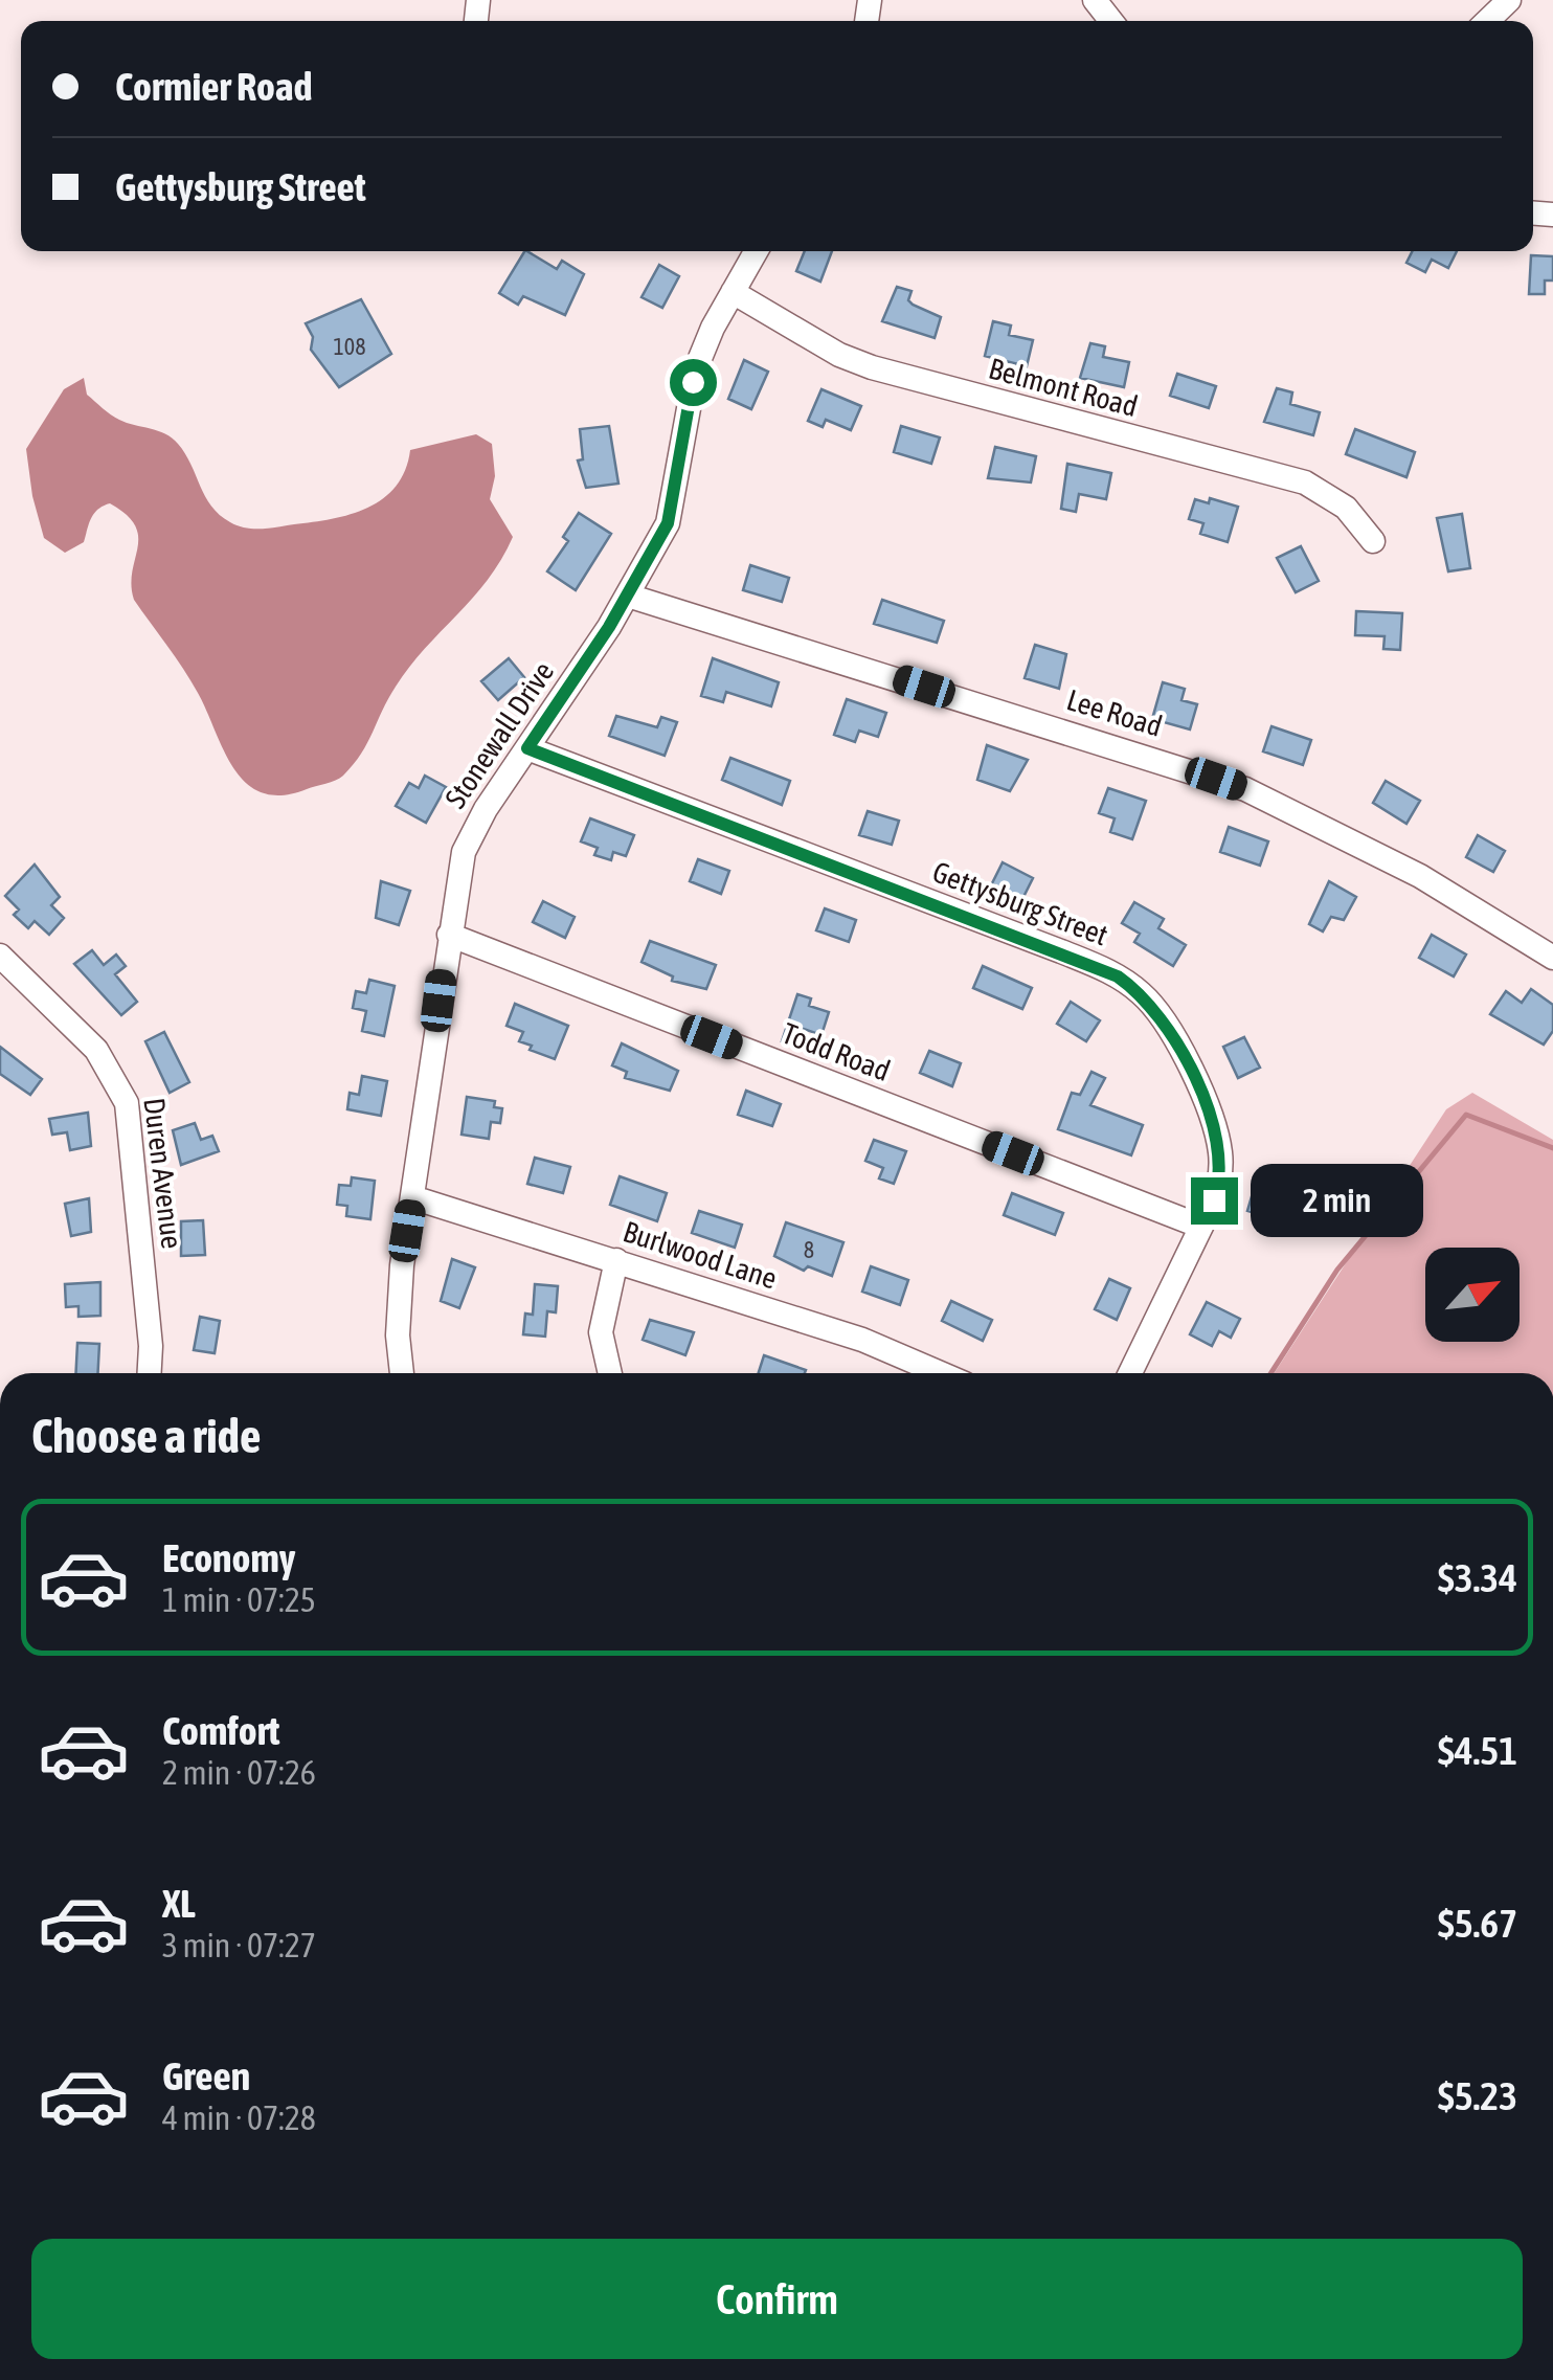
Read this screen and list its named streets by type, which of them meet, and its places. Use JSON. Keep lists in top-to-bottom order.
{
  "streets": {
    "street": [
      "Belmont Road",
      "Lee Road",
      "Stonewall Drive",
      "Gettysburg Street",
      "Todd Road",
      "Duren Avenue",
      "Burlwood Lane"
    ]
  },
  "crossings": [
    ["Belmont Road", "Stonewall Drive"],
    ["Lee Road", "Stonewall Drive"],
    ["Stonewall Drive", "Gettysburg Street"],
    ["Stonewall Drive", "Todd Road"],
    ["Stonewall Drive", "Burlwood Lane"],
    ["Gettysburg Street", "Todd Road"]
  ],
  "house_numbers": ["108", "8"],
  "north": "top right",
  "page": {
    "banner": ["Cormier Road", "Gettysburg Street"],
    "bubble": "2 min",
    "heading": "Choose a ride",
    "list": [
      {
        "name": "Economy",
        "note": "1 min · 07:25",
        "value": "$3.34"
      },
      {
        "name": "Comfort",
        "note": "2 min · 07:26",
        "value": "$4.51"
      },
      {
        "name": "XL",
        "note": "3 min · 07:27",
        "value": "$5.67"
      },
      {
        "name": "Green",
        "note": "4 min · 07:28",
        "value": "$5.23"
      }
    ],
    "buttons": "Confirm"
  }
}
